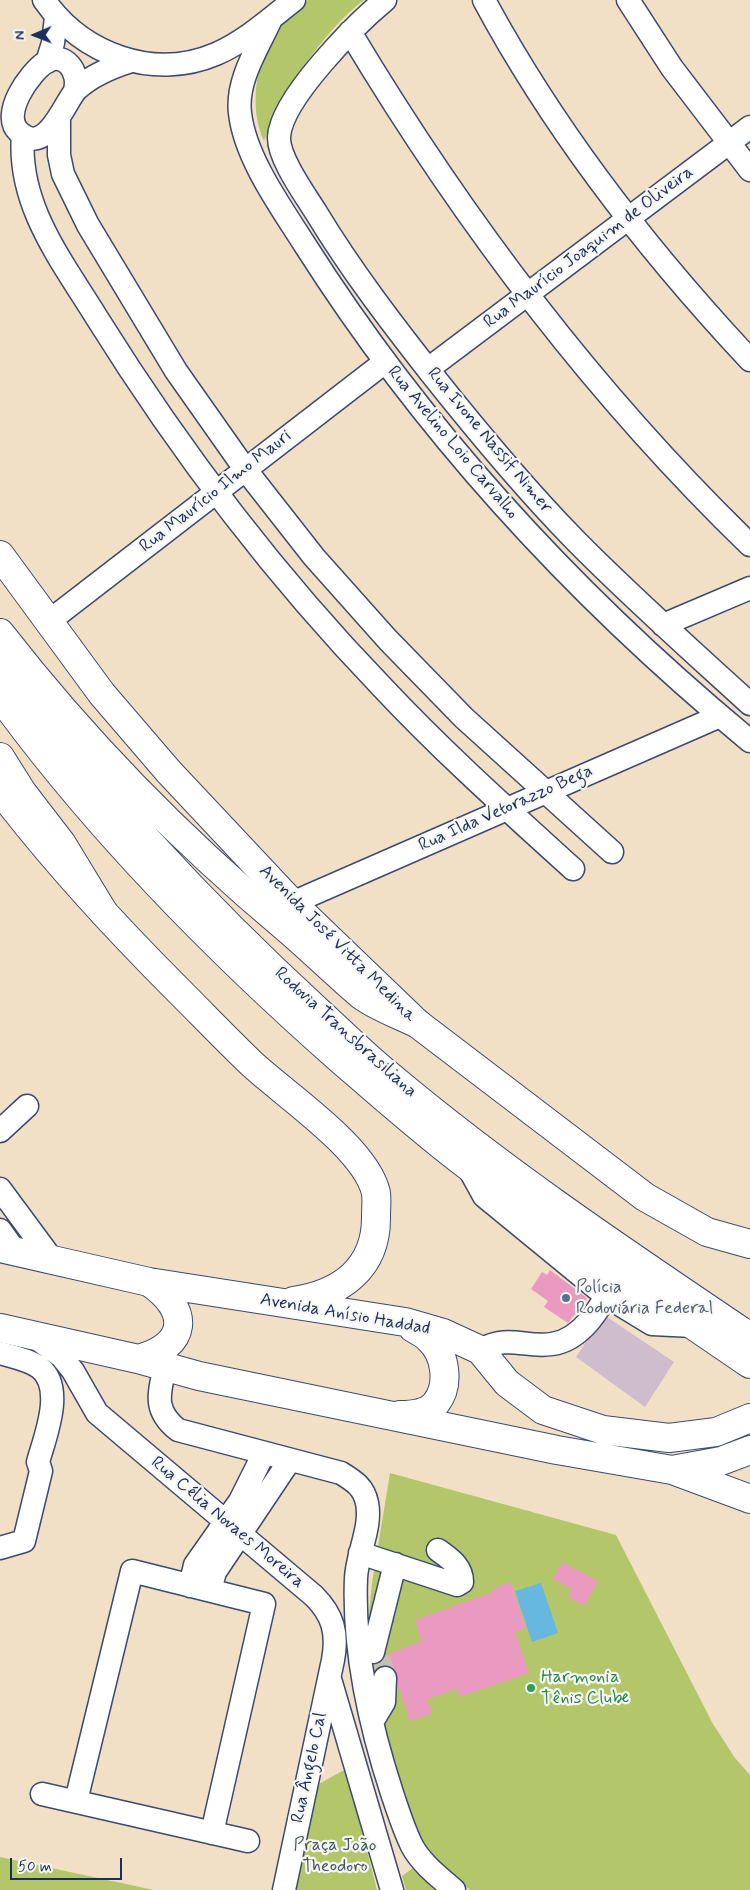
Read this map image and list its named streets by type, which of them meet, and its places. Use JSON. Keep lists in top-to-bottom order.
{
  "streets": {
    "main road": ["Avenida José Vitta Medina", "Rodovia Transbrasiliana", "Avenida Anísio Haddad"],
    "street": [
      "Rua Maurício Joaquim de Oliveira",
      "Rua Ivone Nassif Nimer",
      "Rua Avelino Loio Carvalho",
      "Rua Maurício Ilmo Mauri",
      "Rua Ilda Vetorazzo Bega",
      "Rua Célia Novaes Moreira",
      "Rua Ângelo Cal"
    ]
  },
  "crossings": [
    ["Rua Maurício Joaquim de Oliveira", "Rua Ivone Nassif Nimer"],
    ["Rua Avelino Loio Carvalho", "Rua Maurício Ilmo Mauri"],
    ["Rua Avelino Loio Carvalho", "Rua Ilda Vetorazzo Bega"],
    ["Rua Maurício Ilmo Mauri", "Avenida José Vitta Medina"],
    ["Rua Ilda Vetorazzo Bega", "Avenida José Vitta Medina"],
    ["Rua Célia Novaes Moreira", "Rua Ângelo Cal"]
  ],
  "parks": ["Praça João Theodoro"],
  "places": ["Polícia Rodoviária Federal", "Harmonia Tênis Clube"],
  "scale_bar": "50 m",
  "north": "left"
}
